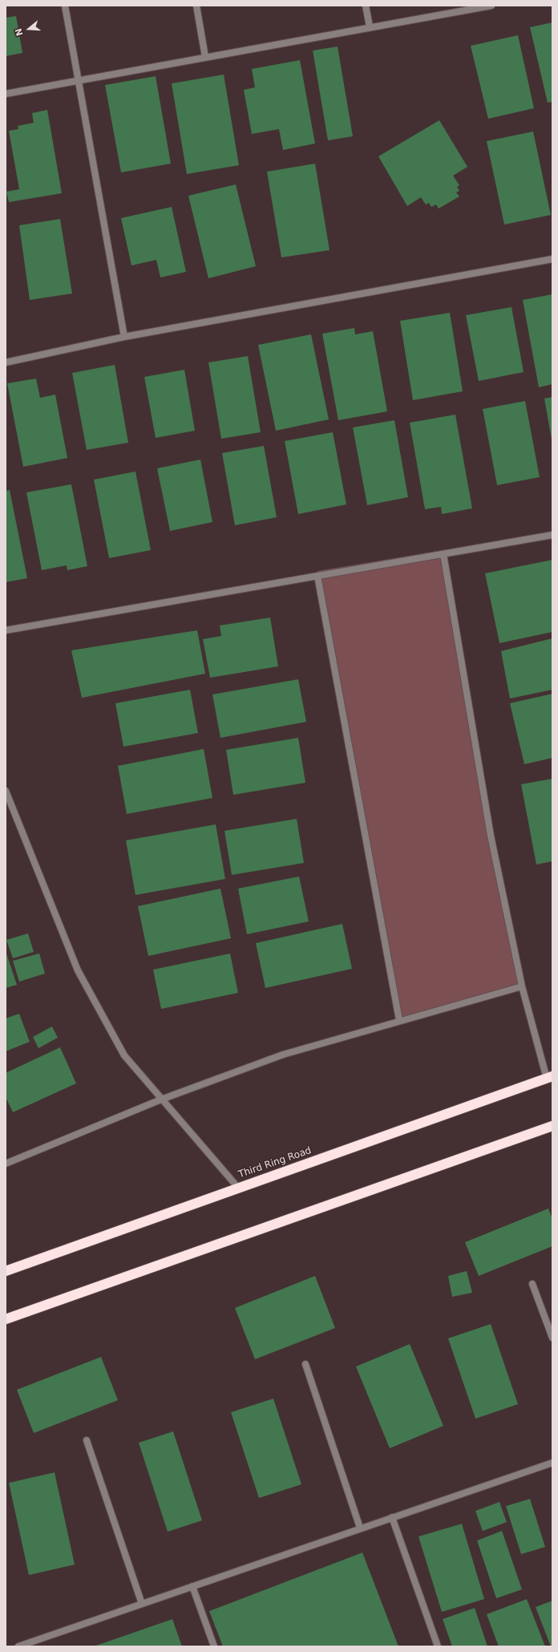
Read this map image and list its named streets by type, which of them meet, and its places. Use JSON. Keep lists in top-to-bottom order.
{
  "streets": {
    "highway": ["Third Ring Road"]
  },
  "north": "left"
}
